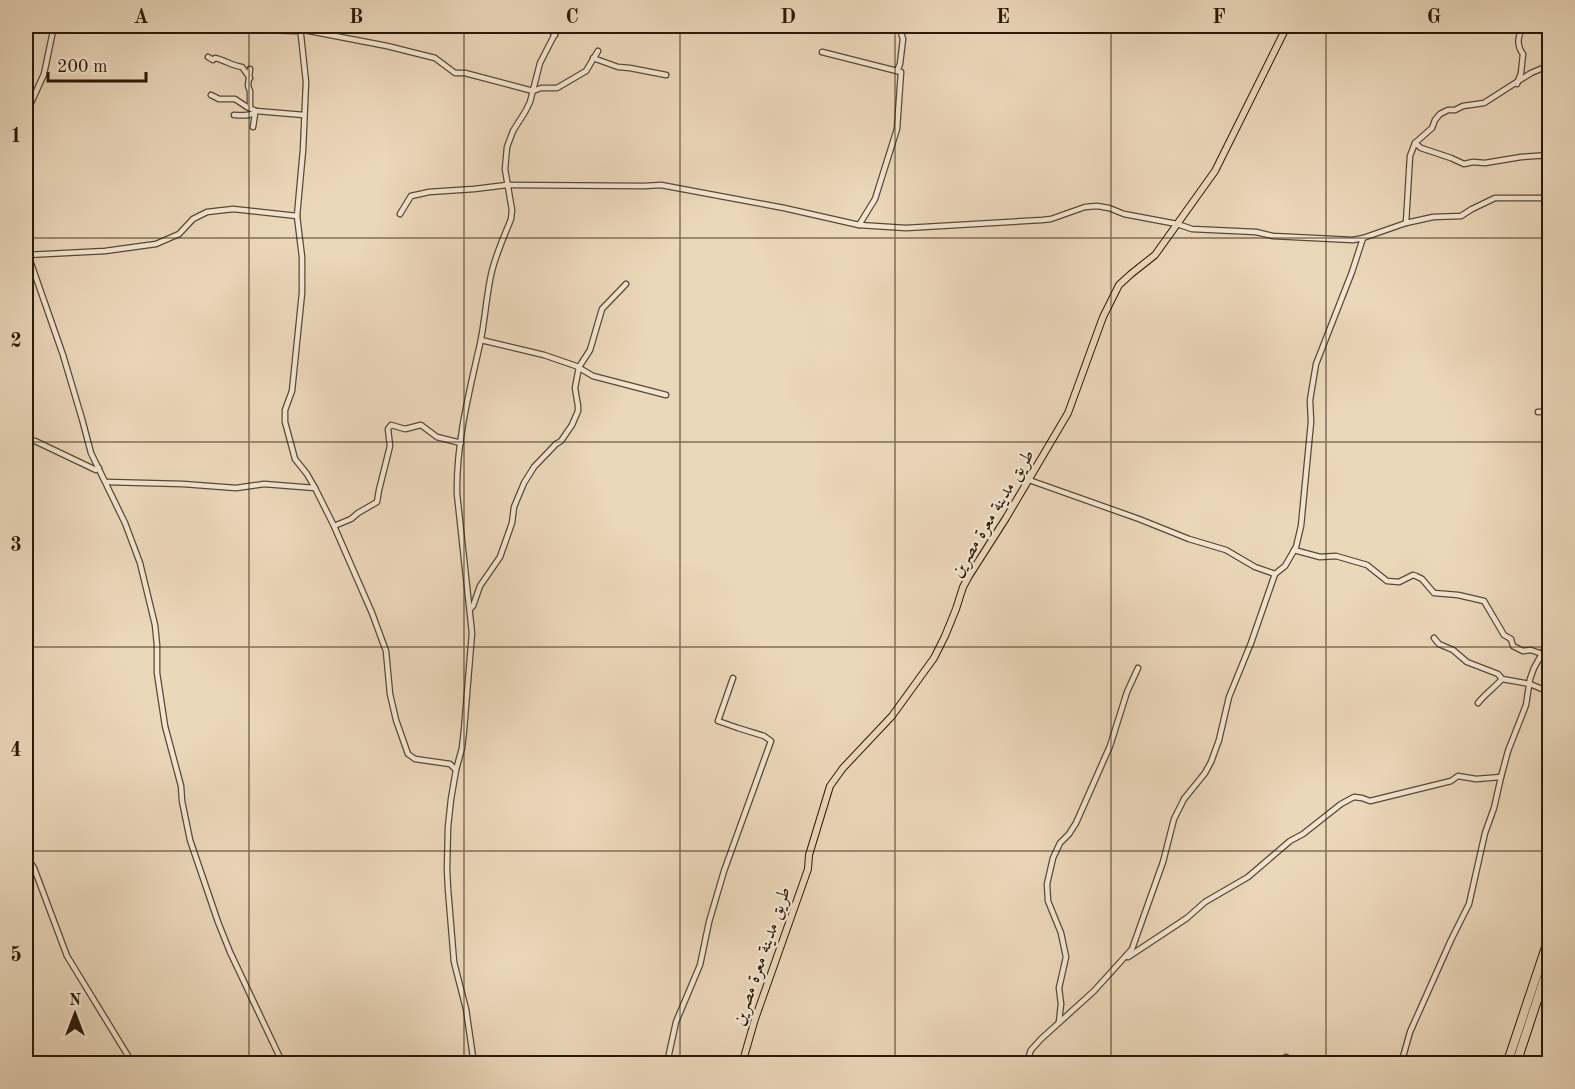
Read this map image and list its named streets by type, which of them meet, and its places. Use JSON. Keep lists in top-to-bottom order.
{
  "streets": {
    "main road": ["طريق مدينة معرة مصرين"]
  },
  "scale_bar": "200 m",
  "north": "top",
  "grid": {
    "columns": [
      "A",
      "B",
      "C",
      "D",
      "E",
      "F",
      "G"
    ],
    "rows": [
      "1",
      "2",
      "3",
      "4",
      "5"
    ]
  }
}
